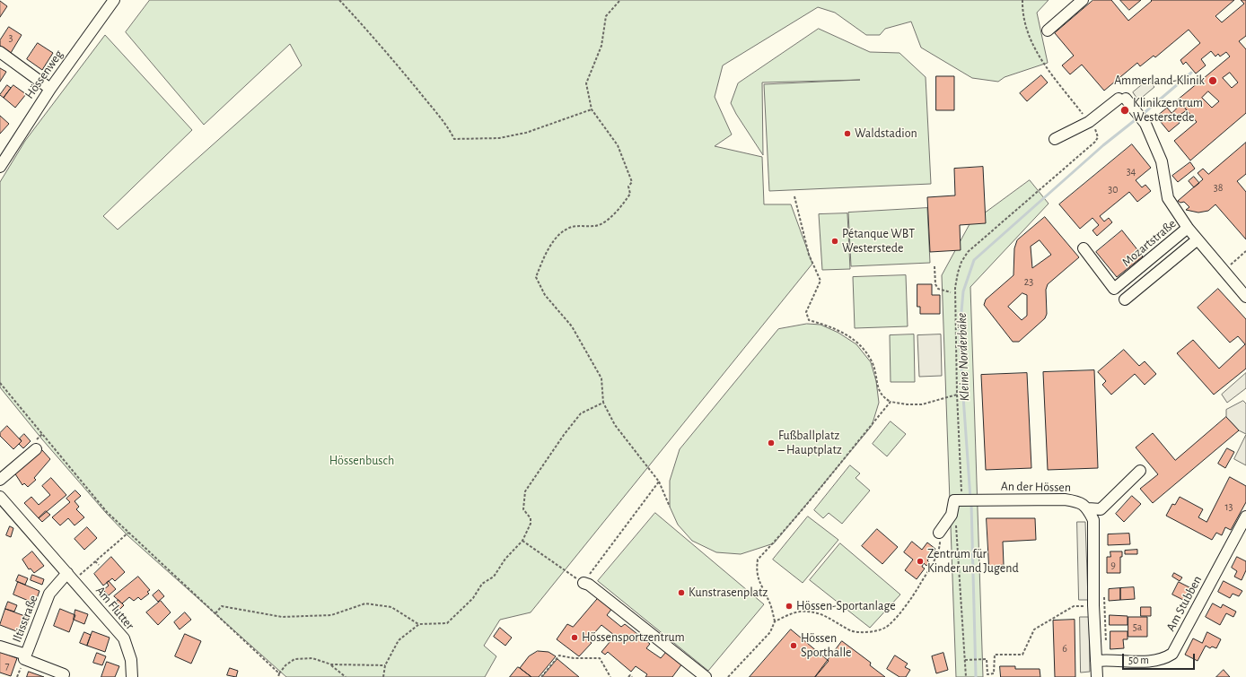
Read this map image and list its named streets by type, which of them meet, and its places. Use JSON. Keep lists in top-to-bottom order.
{
  "streets": {
    "street": [
      "Hössenweg",
      "Mozartstraße",
      "An der Hössen",
      "Am Stubben",
      "Am Flutter",
      "Iltisstraße"
    ]
  },
  "crossings": [
    ["Am Flutter", "Iltisstraße"]
  ],
  "water": ["Kleine Norderbäke"],
  "parks": ["Hössenbusch"],
  "places": [
    "Ammerland-Klinik",
    "Klinikzentrum Westerstede",
    "Waldstadion",
    "Pétanque WBT Westerstede",
    "Fußballplatz – Hauptplatz",
    "Zentrum für Kinder und Jugend",
    "Kunstrasenplatz",
    "Hössen-Sportanlage",
    "Hössensportzentrum",
    "Hössen Sporthalle"
  ],
  "house_numbers": [
    "3",
    "34",
    "38",
    "30",
    "23",
    "13",
    "9",
    "5a",
    "6",
    "7"
  ],
  "scale_bar": "50 m"
}
